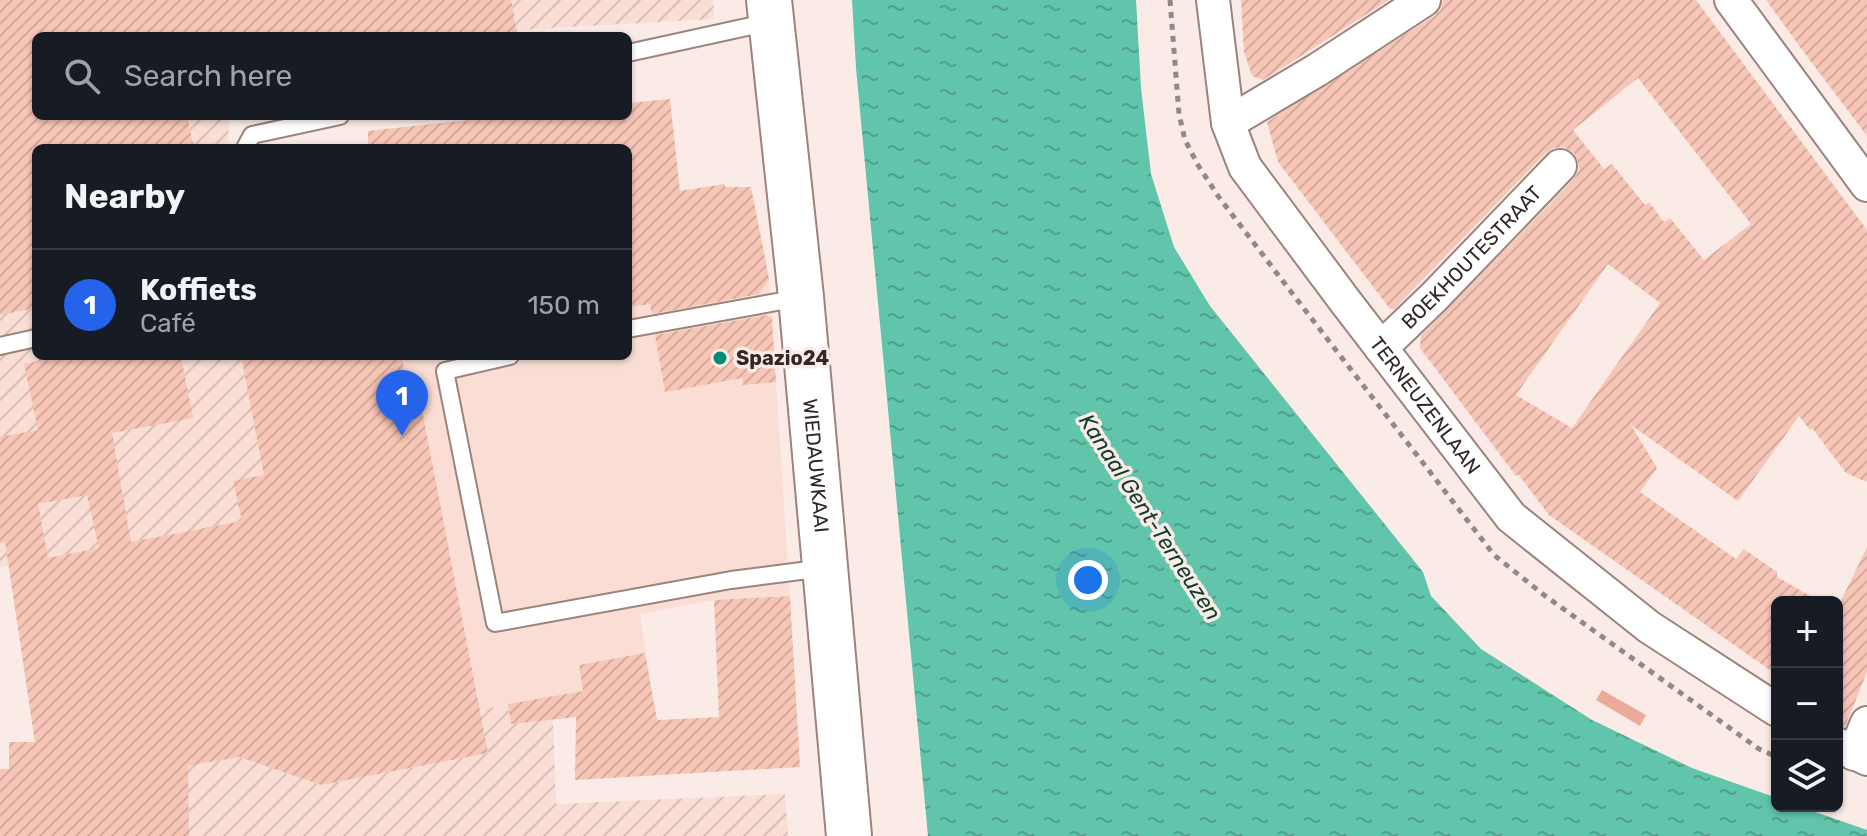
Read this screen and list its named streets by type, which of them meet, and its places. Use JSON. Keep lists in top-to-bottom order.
{
  "streets": {
    "main road": ["WIEDAUWKAAI"],
    "street": ["BOEKHOUTESTRAAT", "TERNEUZENLAAN"]
  },
  "crossings": [
    ["BOEKHOUTESTRAAT", "TERNEUZENLAAN"]
  ],
  "water": ["Kanaal Gent-Terneuzen"],
  "places": ["Spazio24"],
  "page": {
    "search": "Search here",
    "heading": "Nearby",
    "list": [
      {
        "mark": "1",
        "name": "Koffiets",
        "note": "Café",
        "value": "150 m"
      }
    ],
    "pins": "1",
    "map_buttons": ["+", "−"]
  }
}
